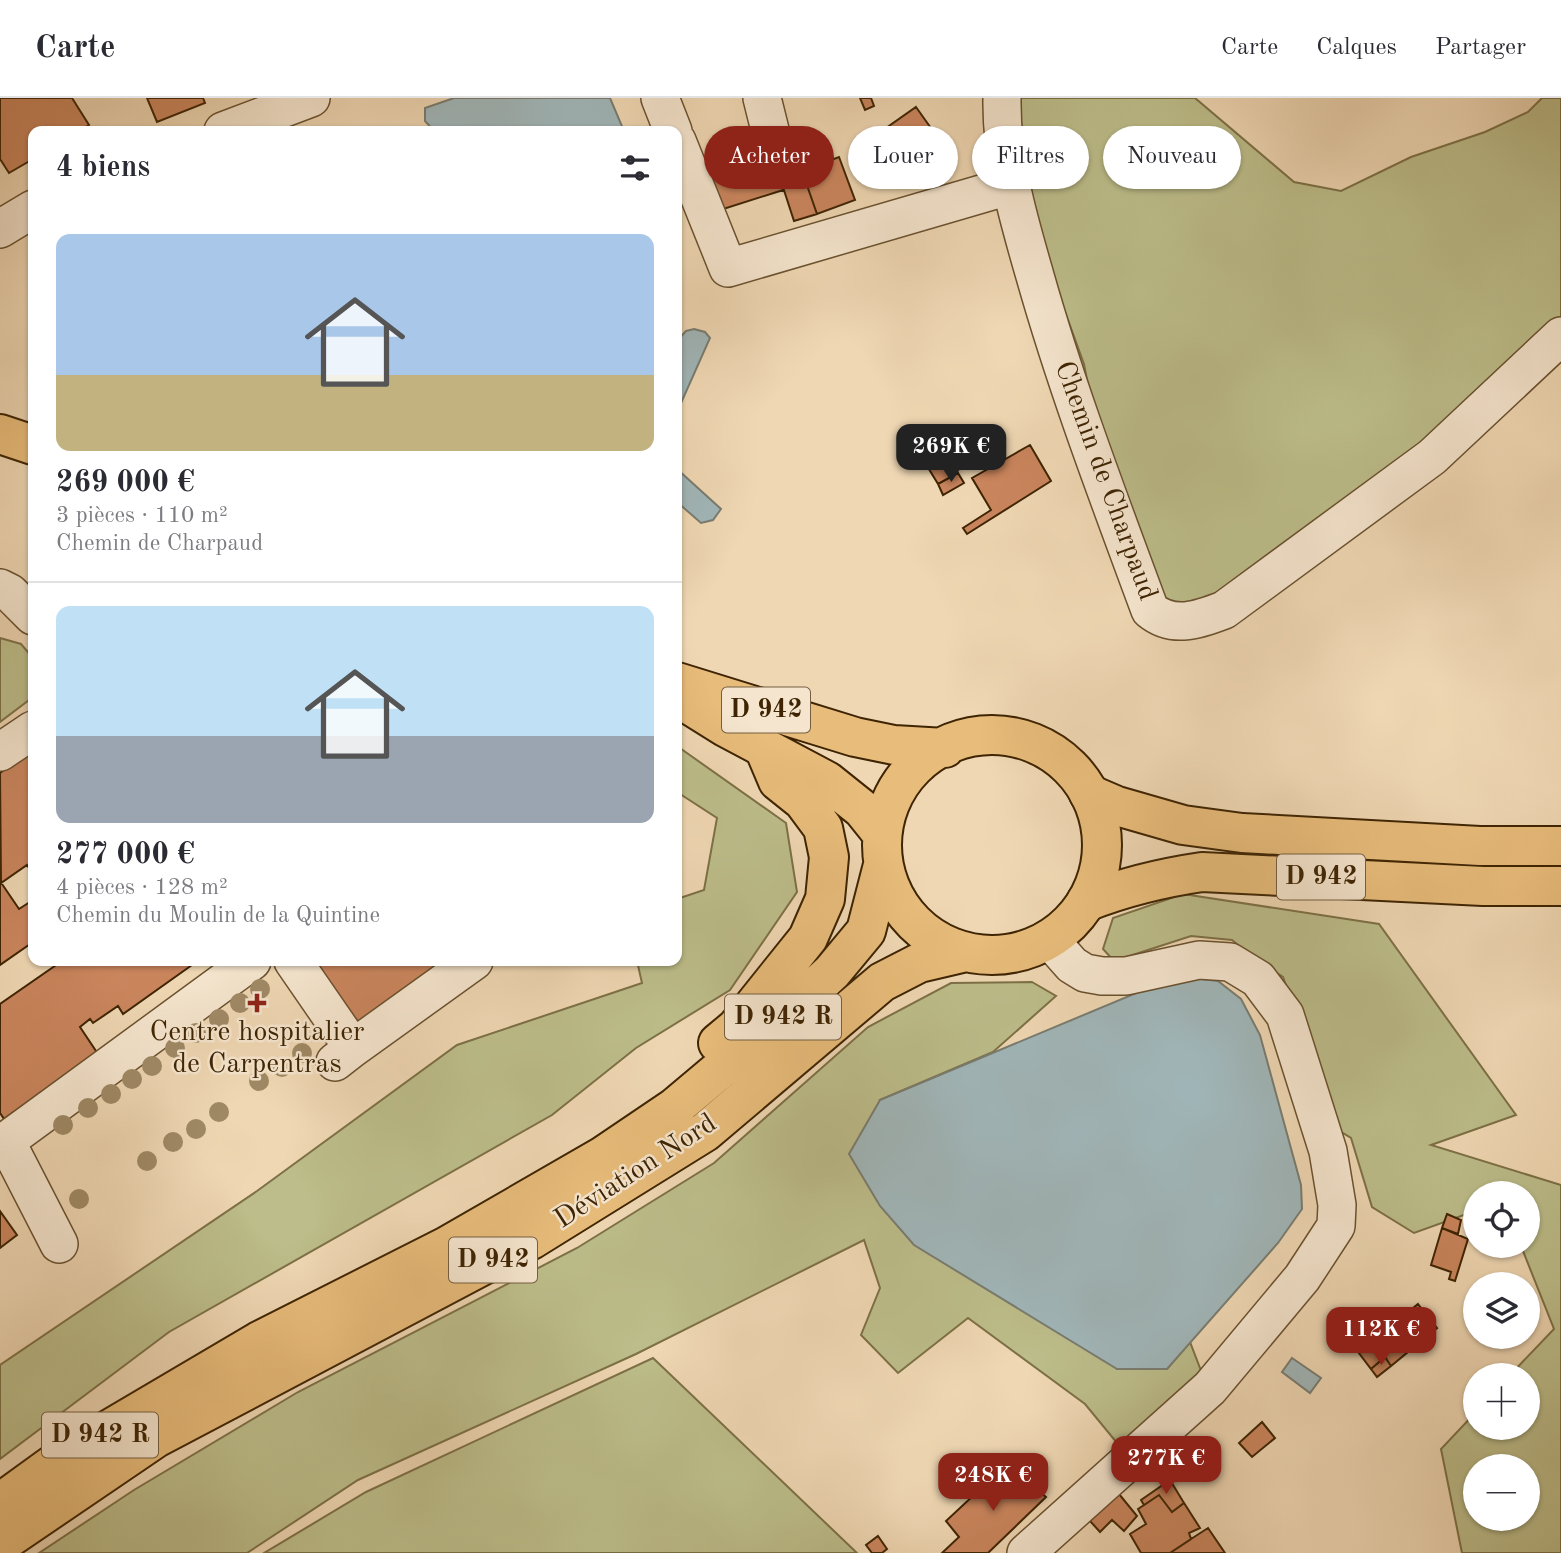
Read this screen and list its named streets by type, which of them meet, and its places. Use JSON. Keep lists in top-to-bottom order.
{
  "streets": {
    "main road": ["D 942", "D 942 R", "Déviation Nord"],
    "street": ["Chemin de Charpaud"]
  },
  "crossings": [
    ["D 942", "Déviation Nord"]
  ],
  "places": {
    "health": ["Centre hospitalier de Carpentras"]
  },
  "page": {
    "header": "Carte",
    "nav": ["Carte", "Calques", "Partager"],
    "chip": [
      "Acheter",
      "Louer",
      "Filtres",
      "Nouveau"
    ],
    "heading": "4 biens",
    "list": [
      {
        "name": "269 000 €",
        "note": "3 pièces · 110 m² · Chemin de Charpaud"
      },
      {
        "name": "277 000 €",
        "note": "4 pièces · 128 m² · Chemin du Moulin de la Quintine"
      }
    ],
    "price": [
      "269K €",
      "112K €",
      "277K €",
      "248K €"
    ],
    "map_buttons": ["+", "−"]
  }
}
